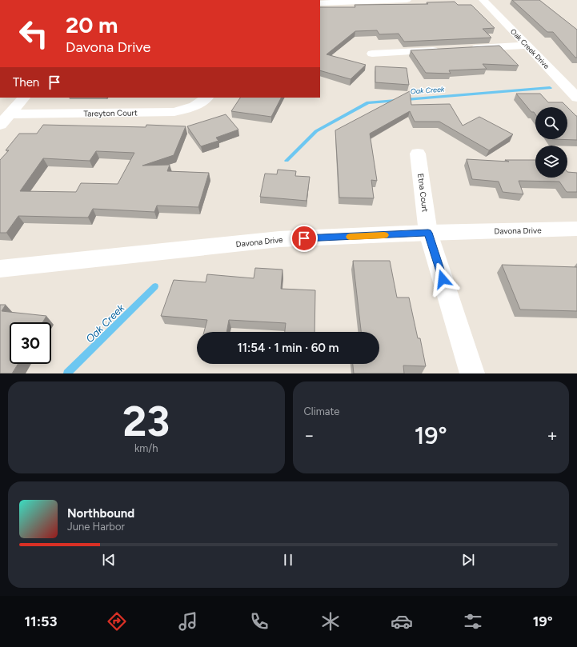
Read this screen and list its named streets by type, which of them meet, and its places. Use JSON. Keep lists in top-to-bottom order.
{
  "streets": {
    "street": [
      "Oak Creek Drive",
      "Tareyton Court",
      "Etna Court",
      "Davona Drive"
    ]
  },
  "crossings": [
    ["Etna Court", "Davona Drive"]
  ],
  "water": ["Oak Creek"],
  "page": {
    "turn": ["20 m", "Davona Drive"],
    "then": "Then",
    "limit": "30",
    "trip": "11:54 · 1 min · 60 m",
    "tile": [
      ["23", "km/h"],
      "Climate"
    ],
    "heat": ["−", "19°", "+"],
    "song": ["Northbound", "June Harbor"],
    "tabs": ["11:53", "19°"]
  }
}
